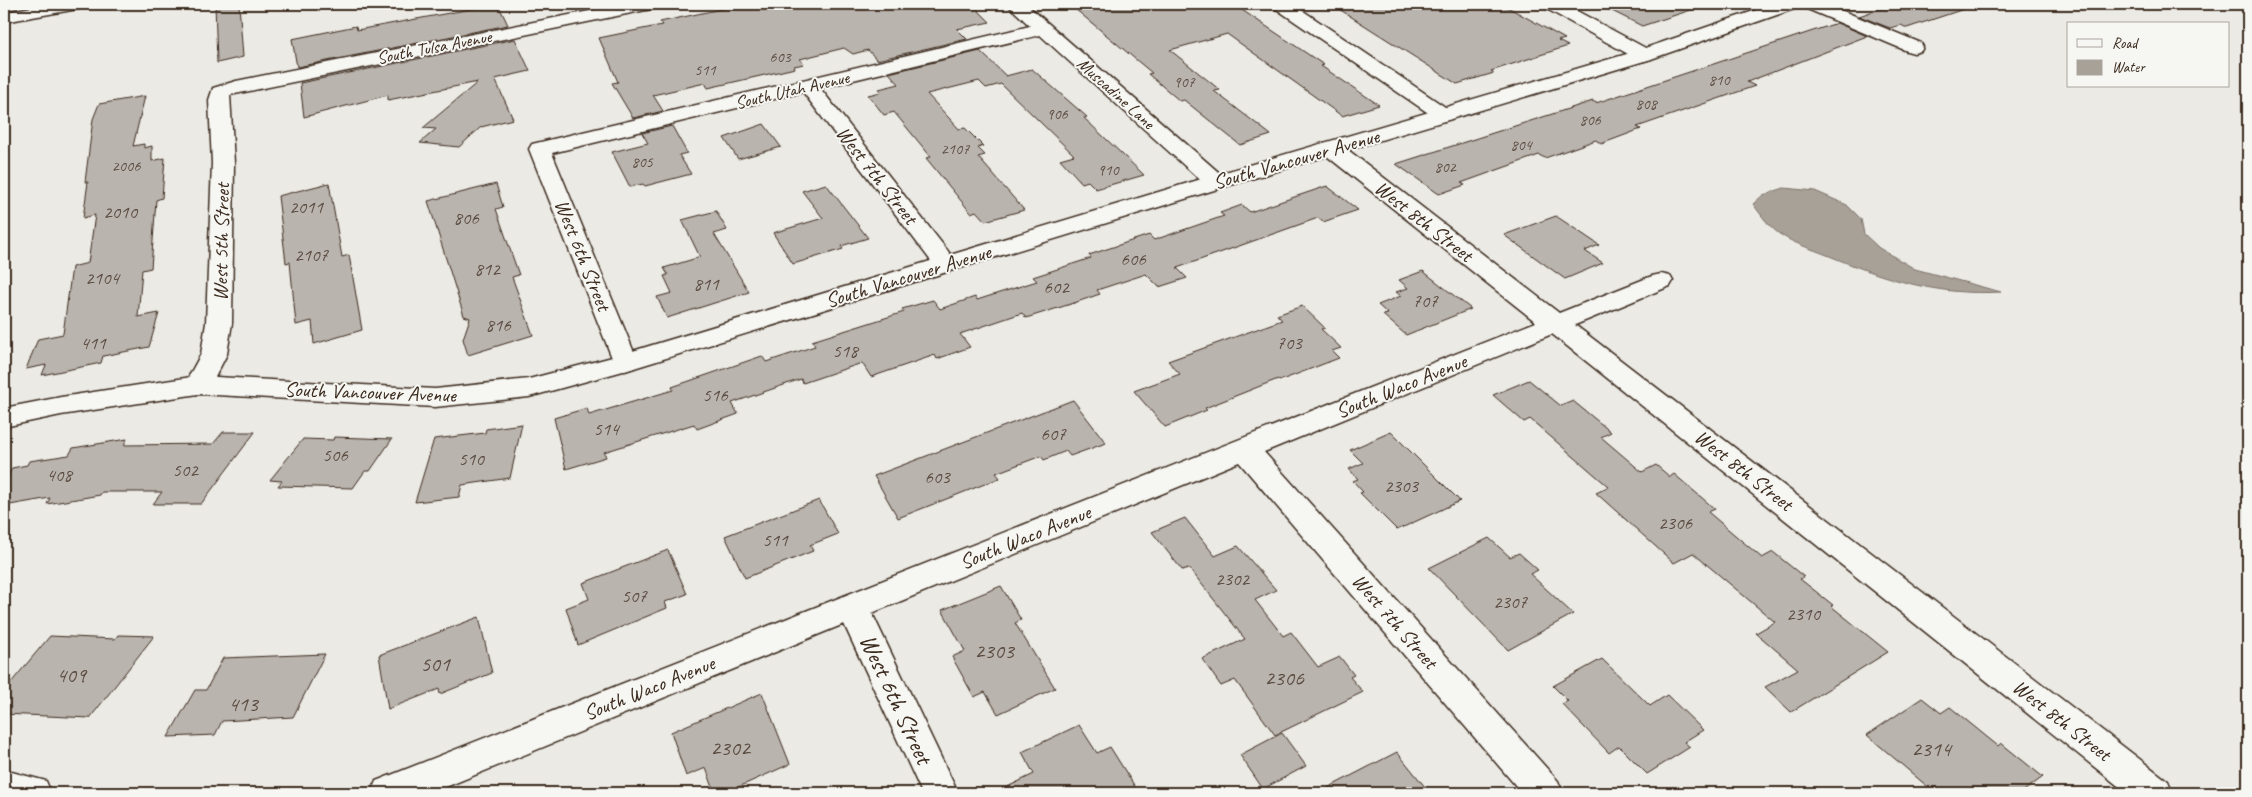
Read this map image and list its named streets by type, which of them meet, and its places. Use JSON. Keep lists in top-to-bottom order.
{
  "streets": {
    "street": [
      "South Tulsa Avenue",
      "South Utah Avenue",
      "Muscadine Lane",
      "South Vancouver Avenue",
      "West 7th Street",
      "West 8th Street",
      "West 5th Street",
      "West 6th Street",
      "South Waco Avenue"
    ]
  },
  "crossings": [
    ["South Tulsa Avenue", "West 5th Street"],
    ["South Utah Avenue", "Muscadine Lane"],
    ["South Utah Avenue", "West 7th Street"],
    ["South Utah Avenue", "West 6th Street"],
    ["Muscadine Lane", "South Vancouver Avenue"],
    ["South Vancouver Avenue", "West 7th Street"],
    ["South Vancouver Avenue", "West 8th Street"],
    ["South Vancouver Avenue", "West 5th Street"],
    ["South Vancouver Avenue", "West 6th Street"],
    ["West 7th Street", "South Waco Avenue"],
    ["West 8th Street", "South Waco Avenue"],
    ["West 6th Street", "South Waco Avenue"]
  ],
  "house_numbers": [
    "603",
    "511",
    "810",
    "907",
    "808",
    "906",
    "806",
    "804",
    "2107",
    "805",
    "2006",
    "802",
    "910",
    "2011",
    "2010",
    "806",
    "2107",
    "606",
    "812",
    "2104",
    "811",
    "602",
    "707",
    "816",
    "411",
    "703",
    "518",
    "516",
    "514",
    "607",
    "506",
    "510",
    "502",
    "408",
    "603",
    "2303",
    "2306",
    "511",
    "2302",
    "507",
    "2307",
    "2310",
    "2303",
    "501",
    "409",
    "2306",
    "413",
    "2302",
    "2314"
  ],
  "legend": ["Road", "Water"]
}
